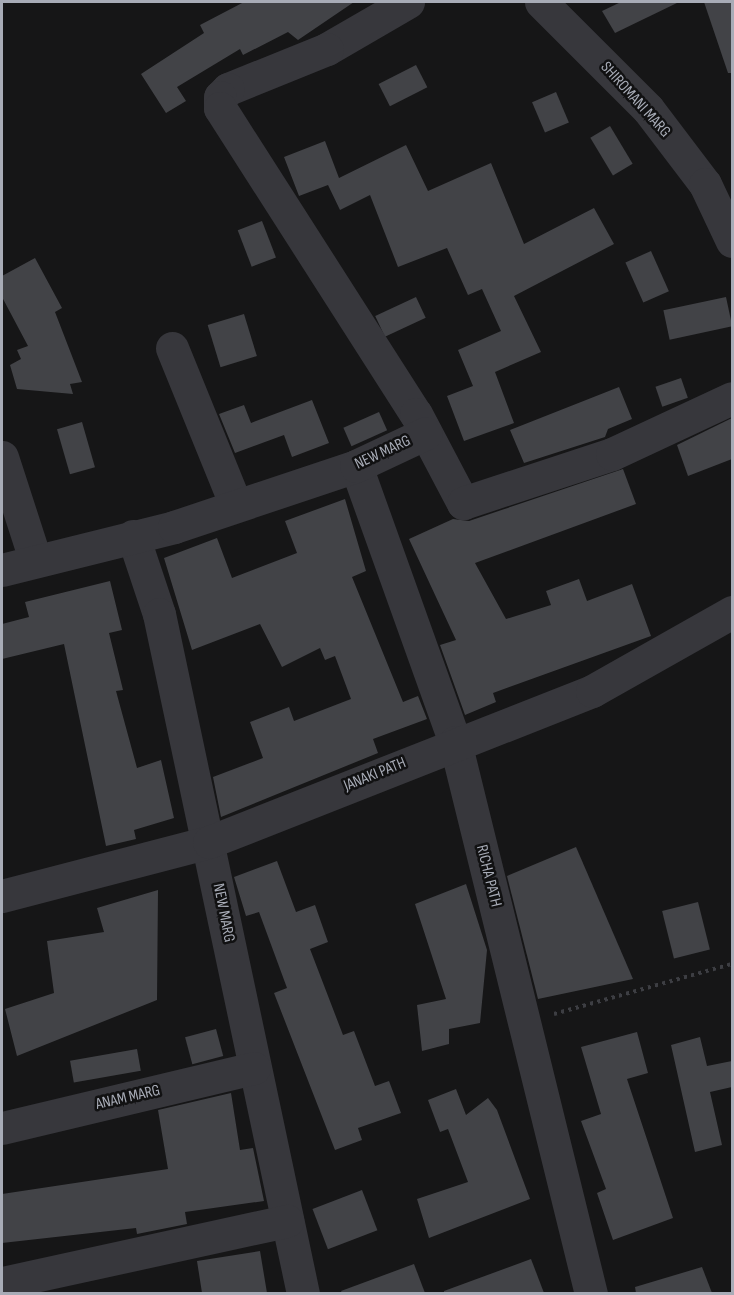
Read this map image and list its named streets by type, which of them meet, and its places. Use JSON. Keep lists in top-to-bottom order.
{
  "streets": {
    "street": [
      "SHIROMANI MARG",
      "NEW MARG",
      "JANAKI PATH",
      "RICHA PATH",
      "ANAM MARG"
    ]
  },
  "crossings": [
    ["NEW MARG", "JANAKI PATH"],
    ["NEW MARG", "RICHA PATH"],
    ["NEW MARG", "ANAM MARG"],
    ["JANAKI PATH", "RICHA PATH"]
  ]
}
